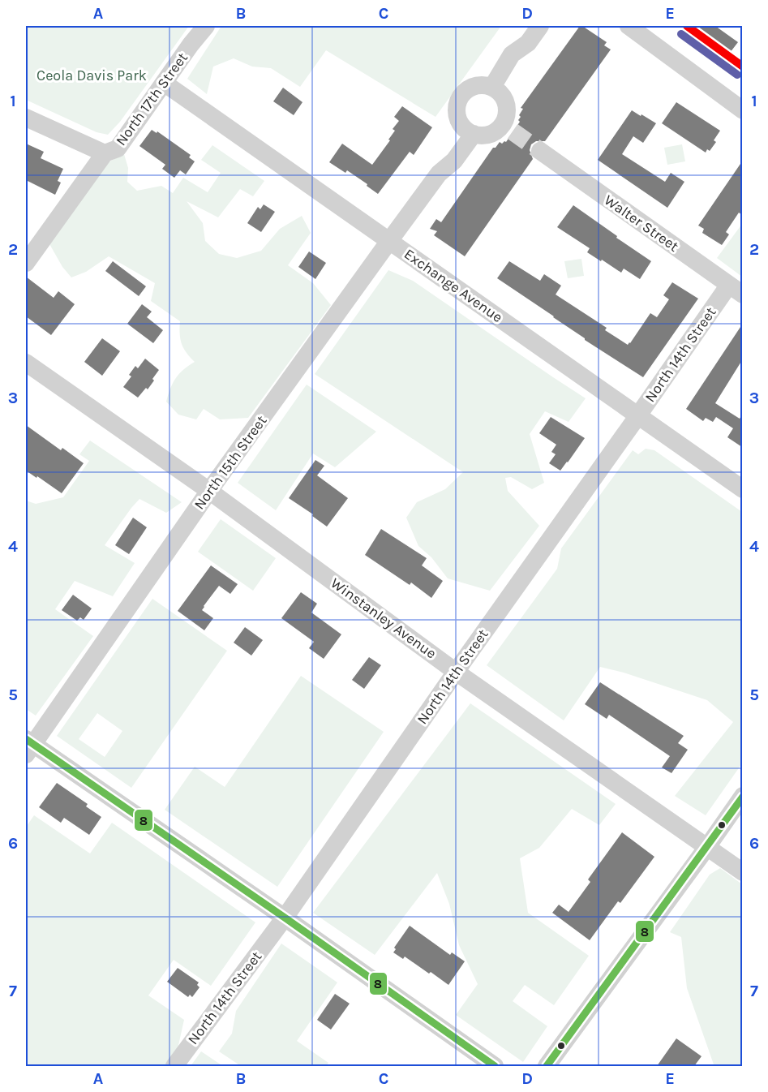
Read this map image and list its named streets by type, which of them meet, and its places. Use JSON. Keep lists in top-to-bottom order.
{
  "streets": {
    "street": [
      "North 17th Street",
      "Walter Street",
      "Exchange Avenue",
      "North 14th Street",
      "North 15th Street",
      "Winstanley Avenue"
    ]
  },
  "crossings": [
    ["North 17th Street", "Exchange Avenue"],
    ["Walter Street", "North 14th Street"],
    ["Exchange Avenue", "North 14th Street"],
    ["Exchange Avenue", "North 15th Street"],
    ["North 14th Street", "Winstanley Avenue"],
    ["North 15th Street", "Winstanley Avenue"]
  ],
  "parks": ["Ceola Davis Park"],
  "lines": ["transit line B", "transit line 8"],
  "grid": {
    "columns": [
      "A",
      "B",
      "C",
      "D",
      "E"
    ],
    "rows": [
      "1",
      "2",
      "3",
      "4",
      "5",
      "6",
      "7"
    ]
  }
}
